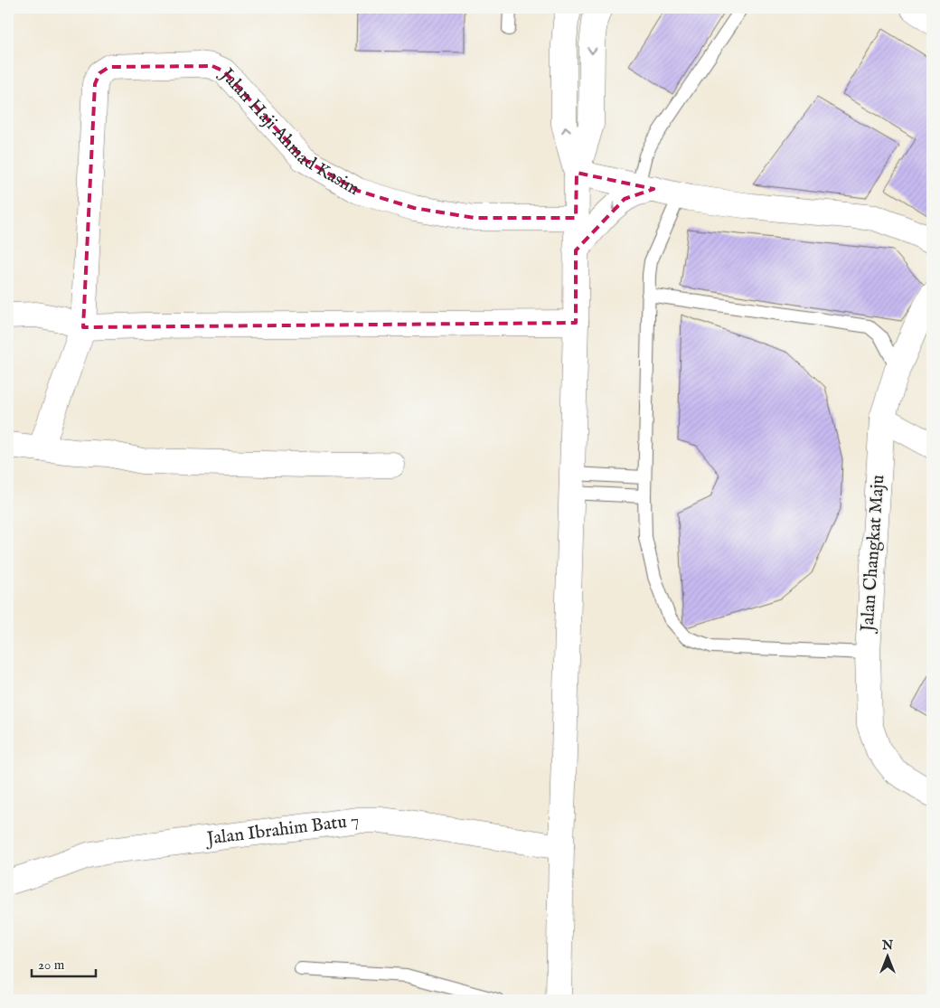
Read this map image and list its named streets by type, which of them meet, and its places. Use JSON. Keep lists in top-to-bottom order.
{
  "streets": {
    "street": ["Jalan Haji Ahmad Kasim", "Jalan Changkat Maju", "Jalan Ibrahim Batu 7"]
  },
  "scale_bar": "20 m",
  "north": "top"
}
